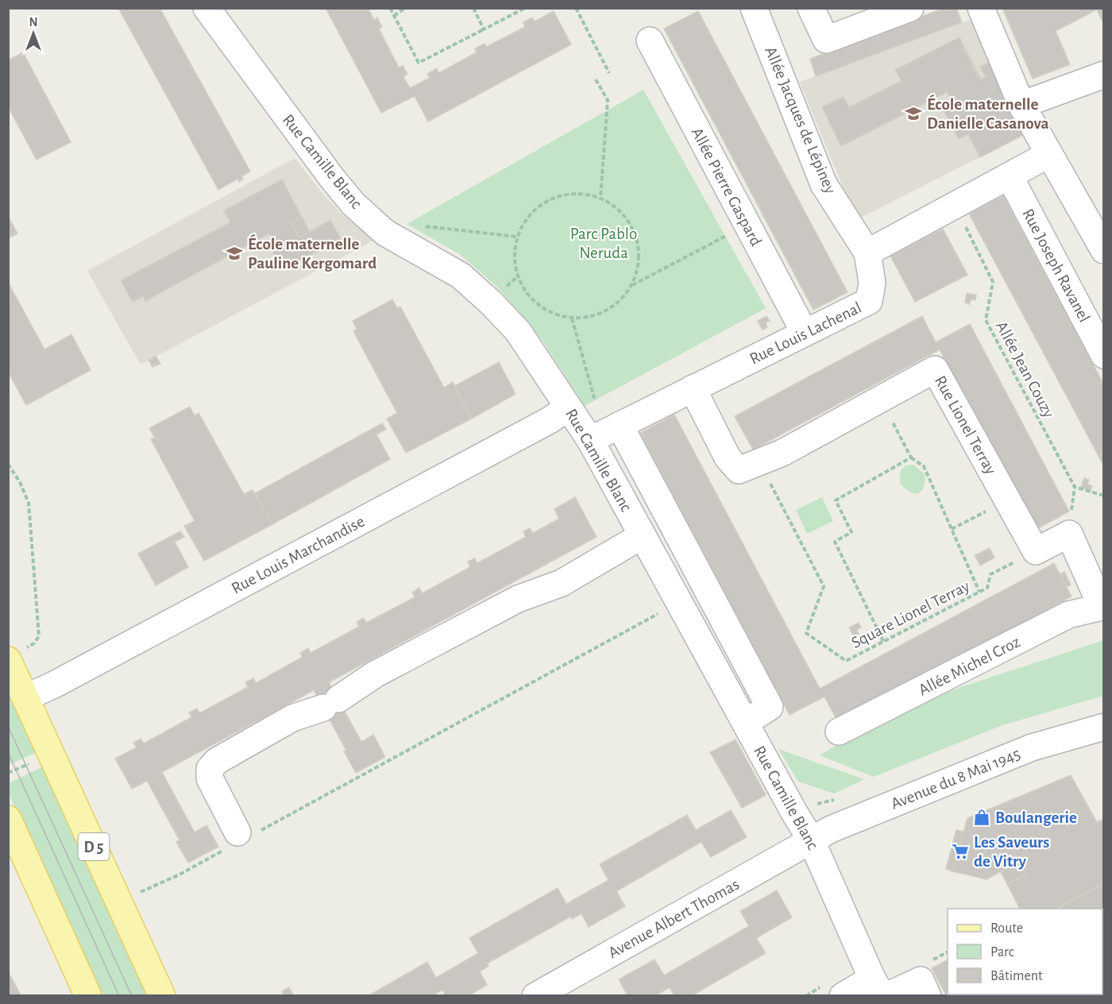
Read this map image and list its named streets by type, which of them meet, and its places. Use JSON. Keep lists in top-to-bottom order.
{
  "streets": {
    "main road": ["D 5"],
    "street": [
      "Allée Jacques de Lépiney",
      "Rue Camille Blanc",
      "Allée Pierre Gaspard",
      "Rue Joseph Ravanel",
      "Rue Louis Lachenal",
      "Rue Lionel Terray",
      "Rue Louis Marchandise",
      "Allée Michel Croz",
      "Avenue du 8 Mai 1945",
      "Avenue Albert Thomas"
    ],
    "path": ["Allée Jean Couzy", "Square Lionel Terray"]
  },
  "crossings": [
    ["Allée Jacques de Lépiney", "Rue Louis Lachenal"],
    ["Rue Camille Blanc", "Rue Louis Lachenal"],
    ["Rue Camille Blanc", "Rue Louis Marchandise"],
    ["Rue Camille Blanc", "Avenue du 8 Mai 1945"],
    ["Rue Camille Blanc", "Avenue Albert Thomas"],
    ["Allée Pierre Gaspard", "Rue Louis Lachenal"],
    ["Rue Louis Lachenal", "Rue Lionel Terray"],
    ["Rue Lionel Terray", "Square Lionel Terray"],
    ["Rue Louis Marchandise", "D 5"],
    ["Avenue du 8 Mai 1945", "Avenue Albert Thomas"]
  ],
  "parks": ["Parc Pablo Neruda"],
  "places": {
    "school or university": ["École maternelle Danielle Casanova", "École maternelle Pauline Kergomard"],
    "shop": ["Boulangerie"],
    "supermarket": ["Les Saveurs de Vitry"]
  },
  "legend": ["Route", "Parc", "Bâtiment"],
  "north": "top"
}
